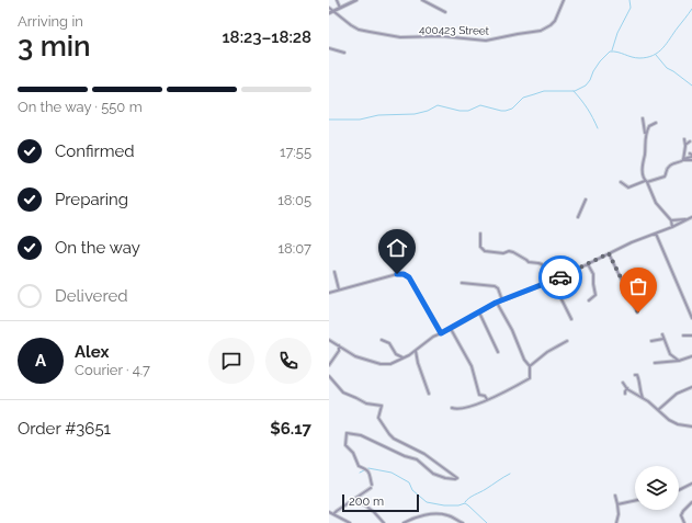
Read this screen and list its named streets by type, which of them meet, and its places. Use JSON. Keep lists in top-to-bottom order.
{
  "streets": {
    "street": ["400423 Street"]
  },
  "scale_bar": "200 m",
  "page": {
    "heading": ["3 min", "Arriving in", "18:23–18:28"],
    "panel": [
      "Alex",
      "Courier · 4.7",
      "Order #3651",
      "$6.17"
    ],
    "bar": "On the way · 550 m",
    "list": [
      ["Confirmed", "17:55"],
      ["Preparing", "18:05"],
      ["On the way", "18:07"],
      "Delivered"
    ],
    "round": "A",
    "scale": "200 m"
  }
}
